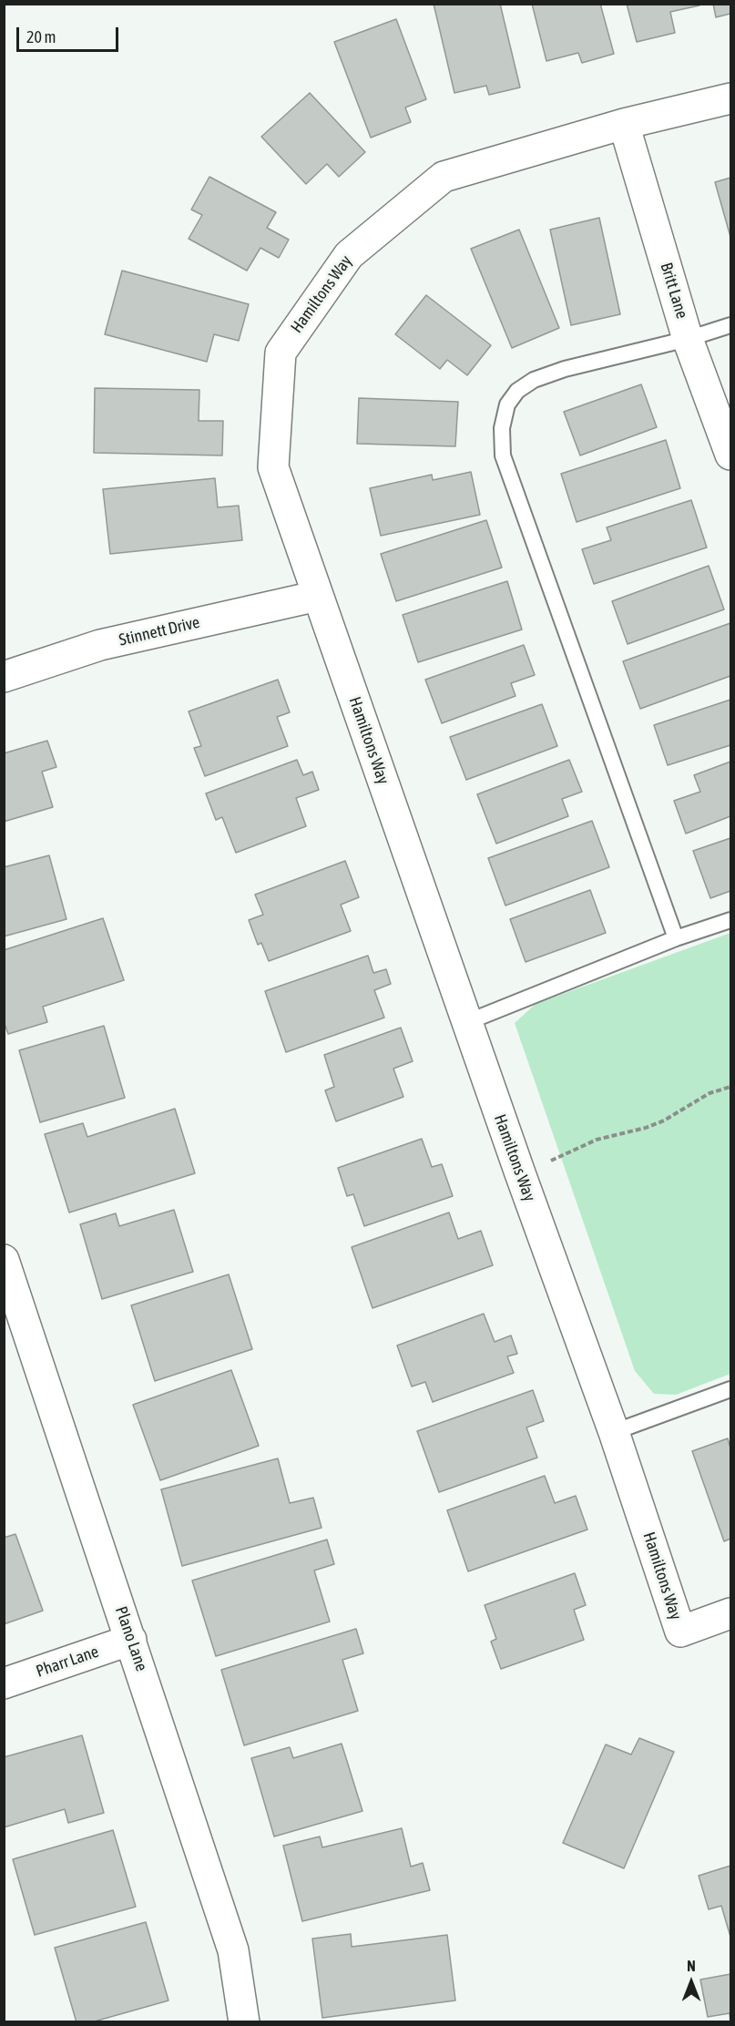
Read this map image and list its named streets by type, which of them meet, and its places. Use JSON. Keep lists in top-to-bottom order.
{
  "streets": {
    "street": [
      "Britt Lane",
      "Hamiltons Way",
      "Stinnett Drive",
      "Plano Lane",
      "Pharr Lane"
    ]
  },
  "crossings": [
    ["Britt Lane", "Hamiltons Way"],
    ["Hamiltons Way", "Stinnett Drive"],
    ["Plano Lane", "Pharr Lane"]
  ],
  "scale_bar": "20 m",
  "north": "top"
}
